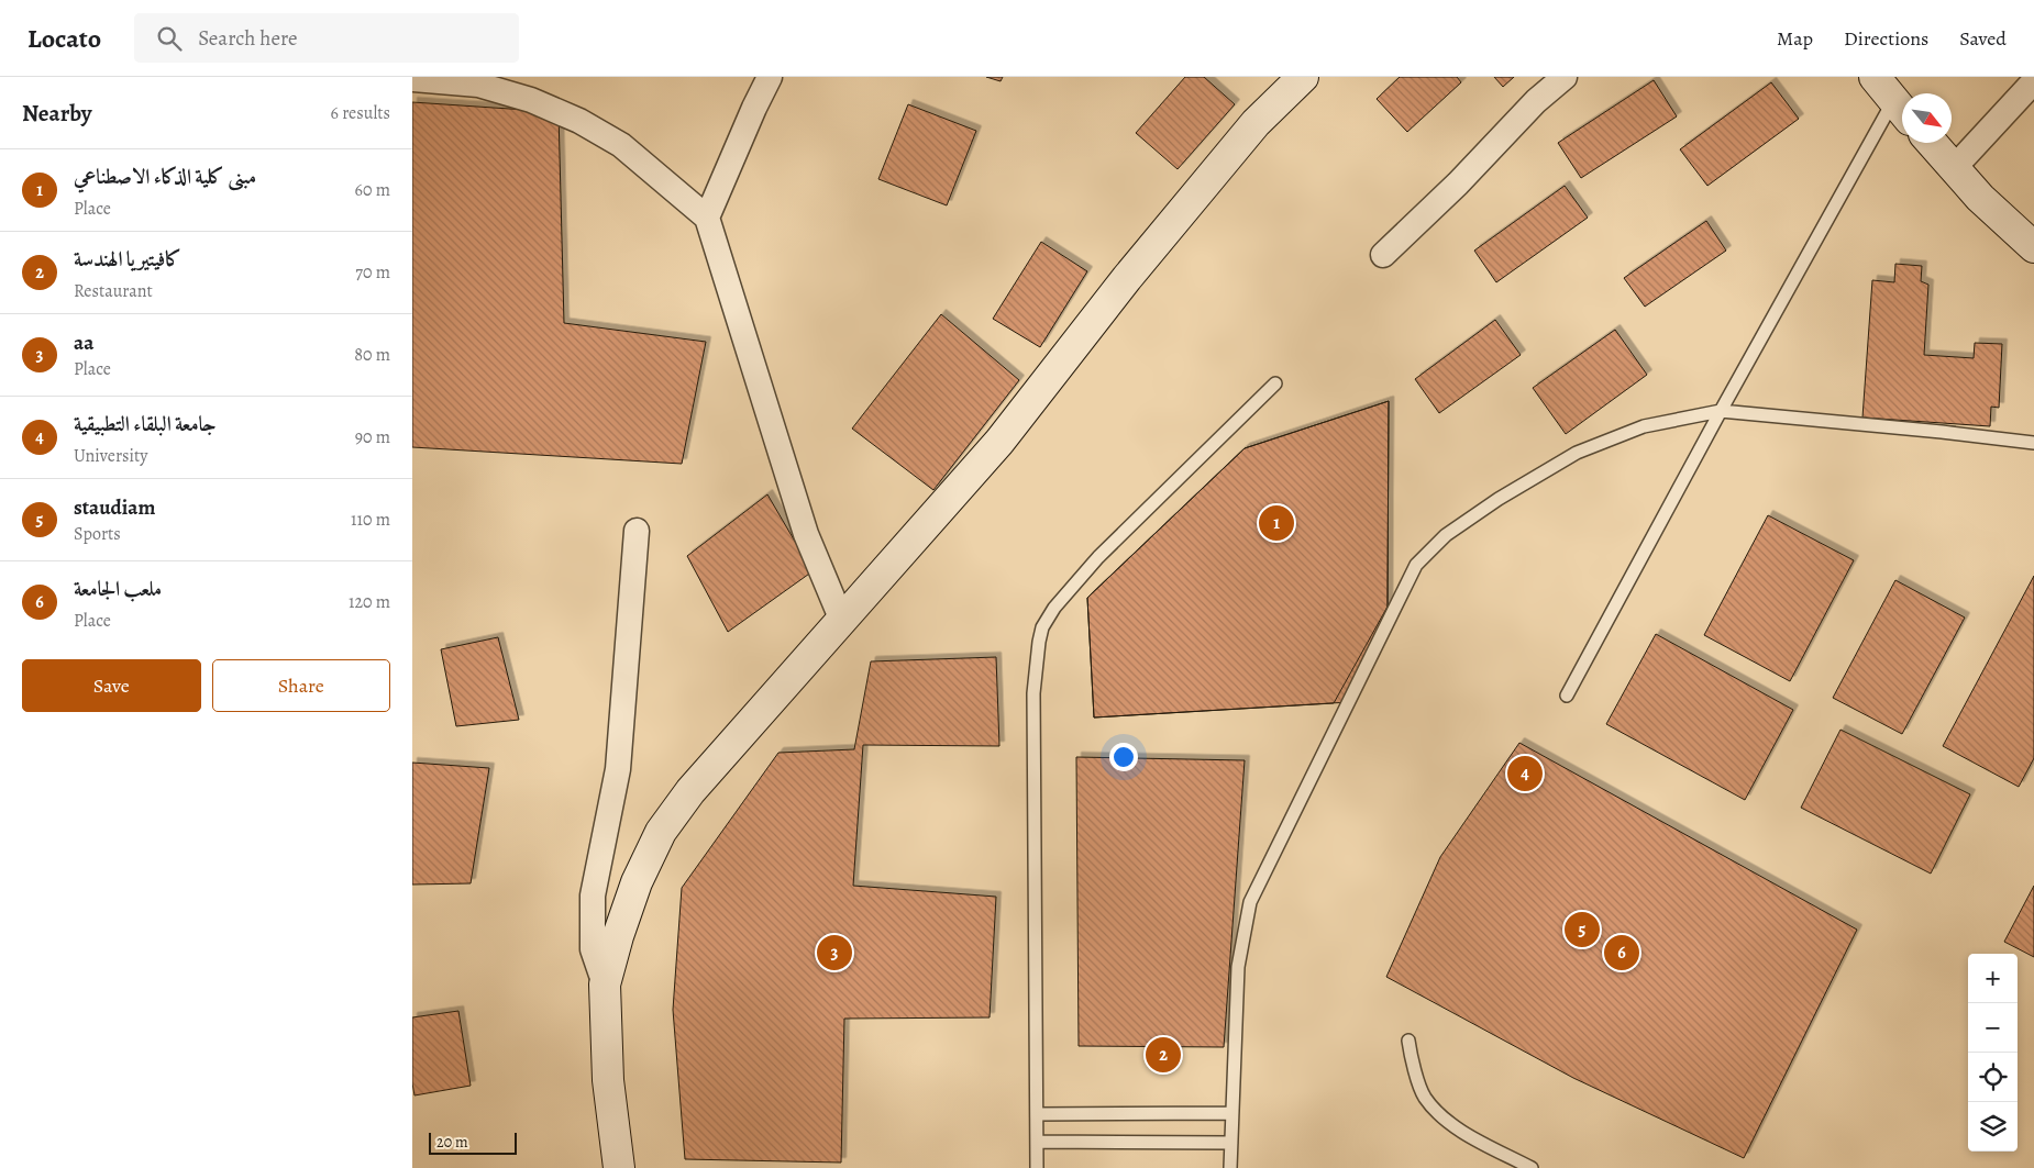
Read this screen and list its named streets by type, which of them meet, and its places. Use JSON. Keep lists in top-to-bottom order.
{
  "scale_bar": "20 m",
  "north": "bottom right",
  "page": {
    "header": "Locato",
    "search": "Search here",
    "nav": ["Map", "Directions", "Saved"],
    "heading": ["Nearby", "6 results"],
    "list": [
      {
        "mark": "1",
        "name": "مبنى كلية الذكاء الاصطناعي",
        "note": "Place",
        "value": "60 m"
      },
      {
        "mark": "2",
        "name": "كافيتيريا الهندسة",
        "note": "Restaurant",
        "value": "70 m"
      },
      {
        "mark": "3",
        "name": "aa",
        "note": "Place",
        "value": "80 m"
      },
      {
        "mark": "4",
        "name": "جامعة البلقاء التطبيقية",
        "note": "University",
        "value": "90 m"
      },
      {
        "mark": "5",
        "name": "staudiam",
        "note": "Sports",
        "value": "110 m"
      },
      {
        "mark": "6",
        "name": "ملعب الجامعة",
        "note": "Place",
        "value": "120 m"
      }
    ],
    "pins": [
      "1",
      "4",
      "5",
      "3",
      "6",
      "2"
    ],
    "buttons": ["Save", "Share"],
    "map_buttons": ["+", "−"],
    "scale": "20 m"
  }
}
